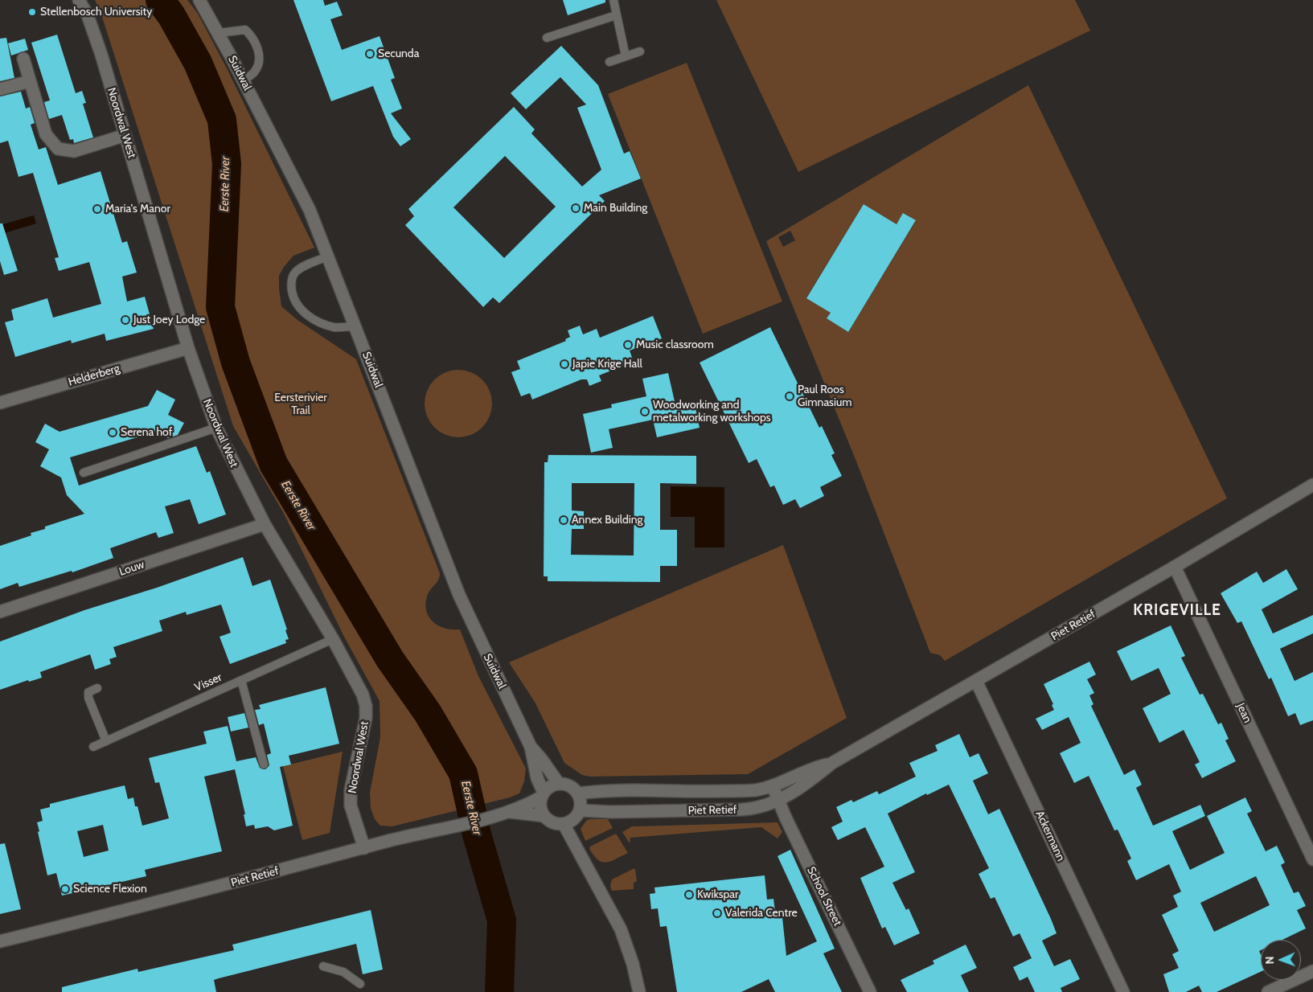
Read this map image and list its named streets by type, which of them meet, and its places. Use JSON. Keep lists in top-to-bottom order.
{
  "streets": {
    "street": [
      "Suidwal",
      "Noordwal West",
      "Helderberg",
      "Louw",
      "Piet Retief",
      "Jean",
      "Ackermann",
      "School Street"
    ],
    "lane": ["Visser"]
  },
  "crossings": [
    ["Suidwal", "Piet Retief"],
    ["Noordwal West", "Helderberg"],
    ["Noordwal West", "Louw"],
    ["Noordwal West", "Piet Retief"],
    ["Noordwal West", "Visser"],
    ["Piet Retief", "Jean"],
    ["Piet Retief", "Ackermann"],
    ["Piet Retief", "School Street"]
  ],
  "districts": ["KRIGEVILLE"],
  "water": ["Eerste River"],
  "parks": ["Eersterivier Trail"],
  "places": [
    "Stellenbosch University",
    "Secunda",
    "Main Building",
    "Maria's Manor",
    "Just Joey Lodge",
    "Music classroom",
    "Japie Krige Hall",
    "Paul Roos Gimnasium",
    "Woodworking and metalworking workshops",
    "Serena hof",
    "Annex Building",
    "Science Flexion",
    "Kwikspar",
    "Valerida Centre"
  ],
  "north": "left"
}
